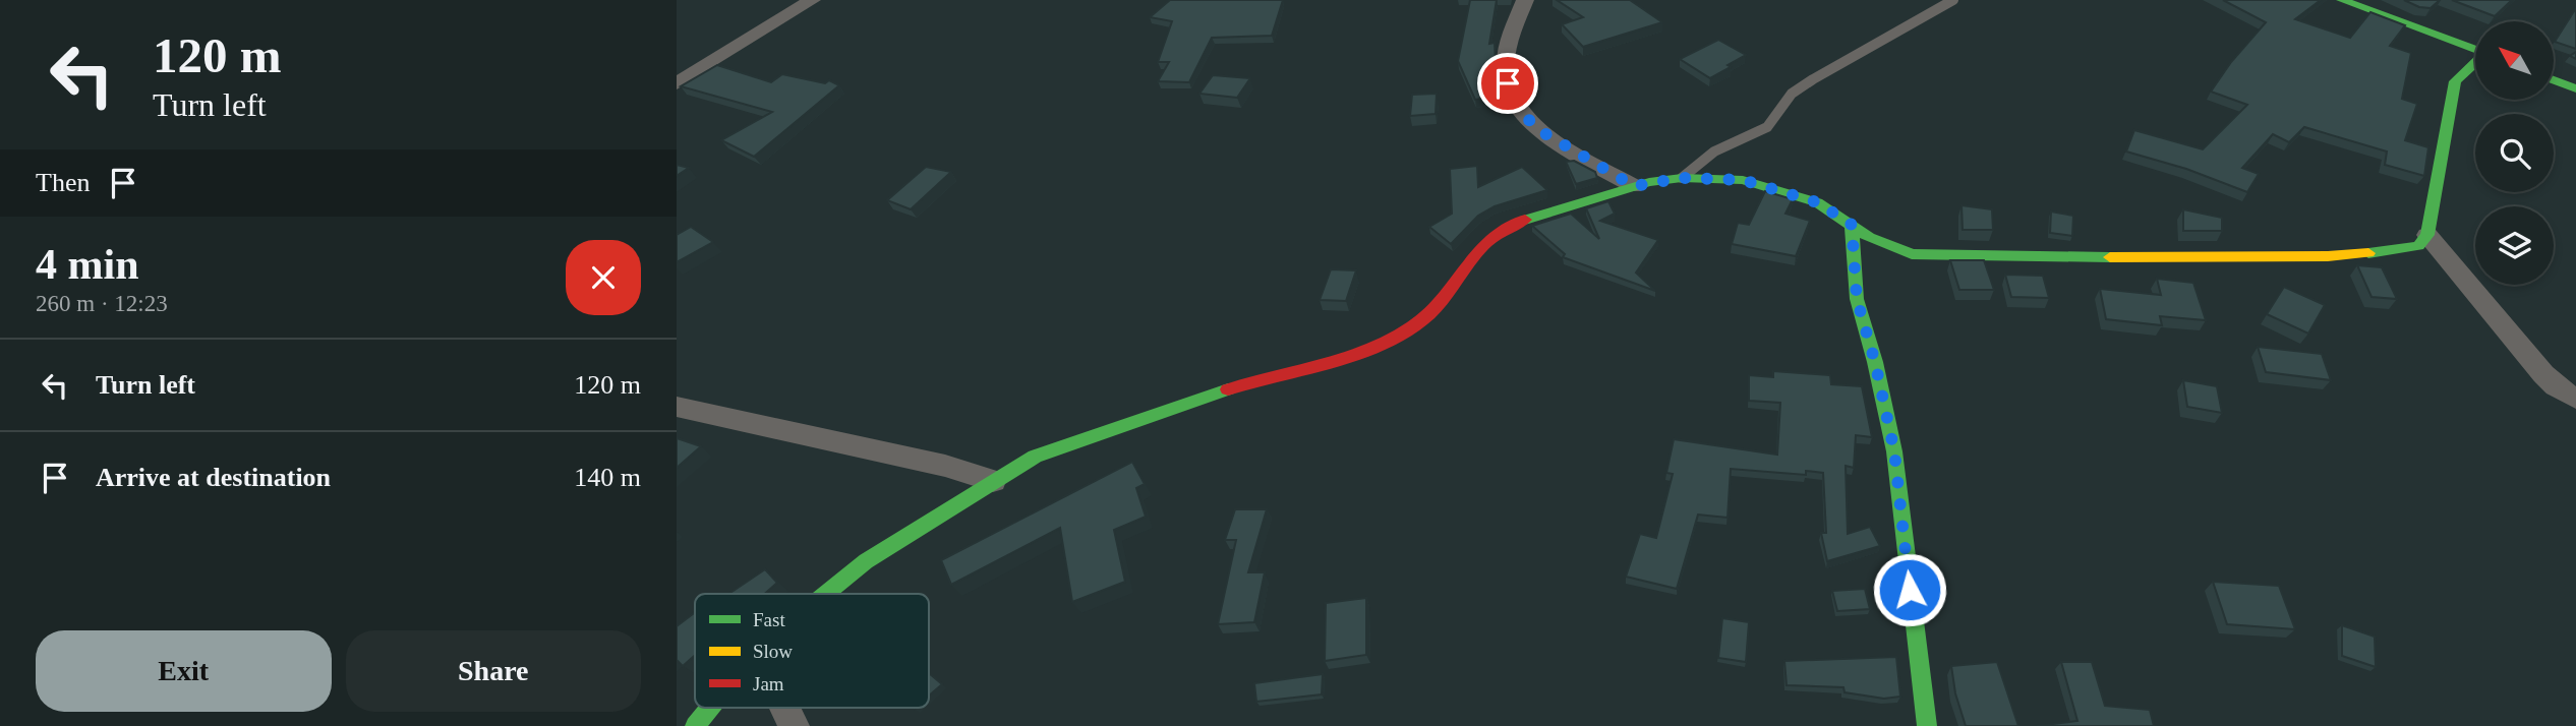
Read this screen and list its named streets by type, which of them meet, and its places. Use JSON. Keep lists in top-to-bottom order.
{
  "legend": ["Fast", "Slow", "Jam"],
  "north": "top left",
  "page": {
    "turn": ["120 m", "Turn left"],
    "then": "Then",
    "heading": ["4 min", "260 m · 12:23"],
    "list": [
      {
        "name": "Turn left",
        "value": "120 m"
      },
      {
        "name": "Arrive at destination",
        "value": "140 m"
      }
    ],
    "buttons": ["Exit", "Share"]
  }
}
